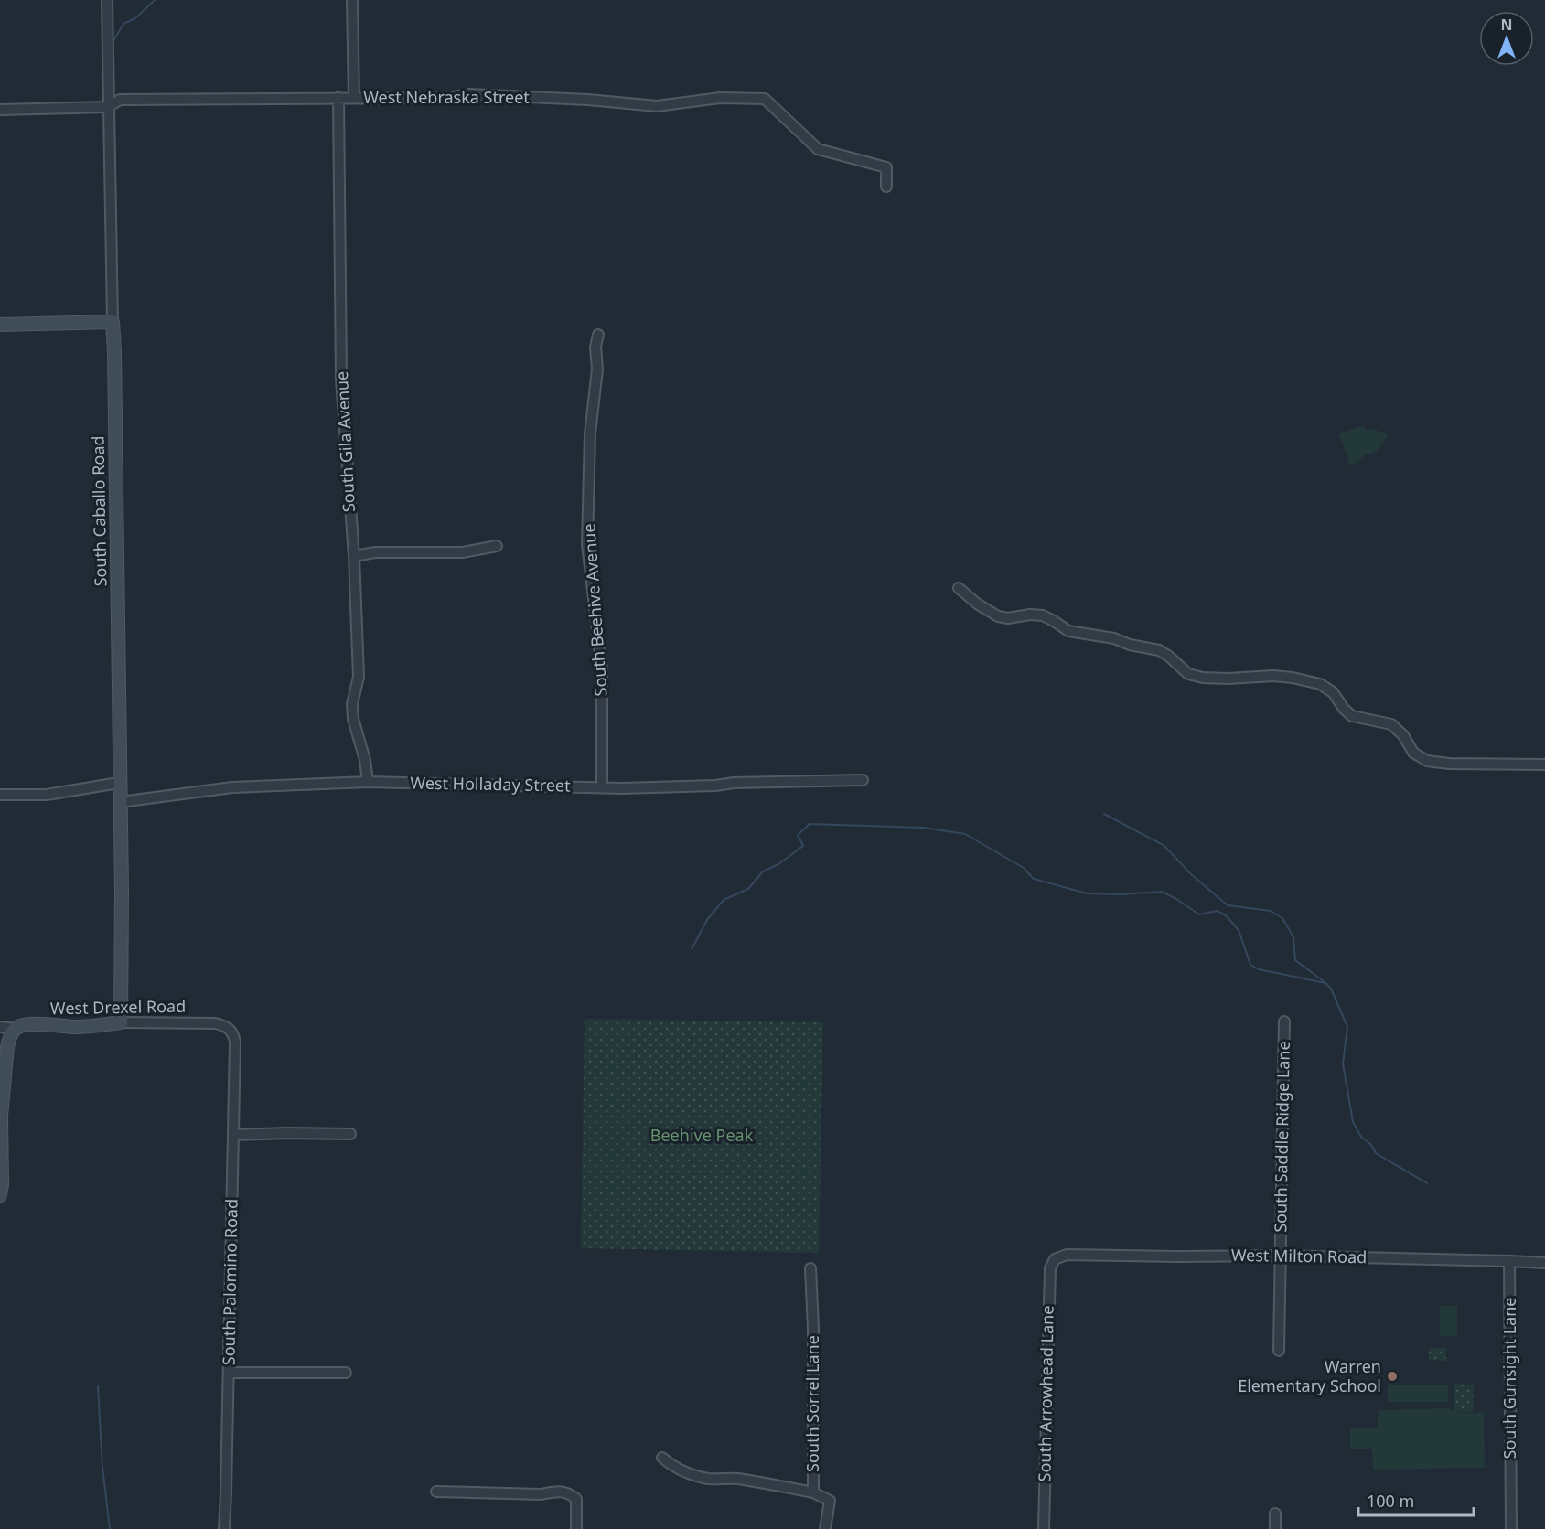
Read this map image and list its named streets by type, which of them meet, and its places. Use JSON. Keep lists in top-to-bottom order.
{
  "streets": {
    "street": [
      "West Nebraska Street",
      "South Gila Avenue",
      "South Caballo Road",
      "South Beehive Avenue",
      "West Holladay Street",
      "West Drexel Road",
      "South Saddle Ridge Lane",
      "West Milton Road",
      "South Palomino Road",
      "South Gunsight Lane",
      "South Arrowhead Lane",
      "South Sorrel Lane"
    ]
  },
  "crossings": [
    ["West Nebraska Street", "South Gila Avenue"],
    ["West Nebraska Street", "South Caballo Road"],
    ["South Gila Avenue", "West Holladay Street"],
    ["South Caballo Road", "West Holladay Street"],
    ["South Caballo Road", "West Drexel Road"],
    ["South Beehive Avenue", "West Holladay Street"],
    ["West Drexel Road", "South Palomino Road"],
    ["South Saddle Ridge Lane", "West Milton Road"],
    ["West Milton Road", "South Gunsight Lane"],
    ["West Milton Road", "South Arrowhead Lane"]
  ],
  "parks": ["Beehive Peak"],
  "places": ["Warren Elementary School"],
  "scale_bar": "100 m",
  "north": "top"
}
